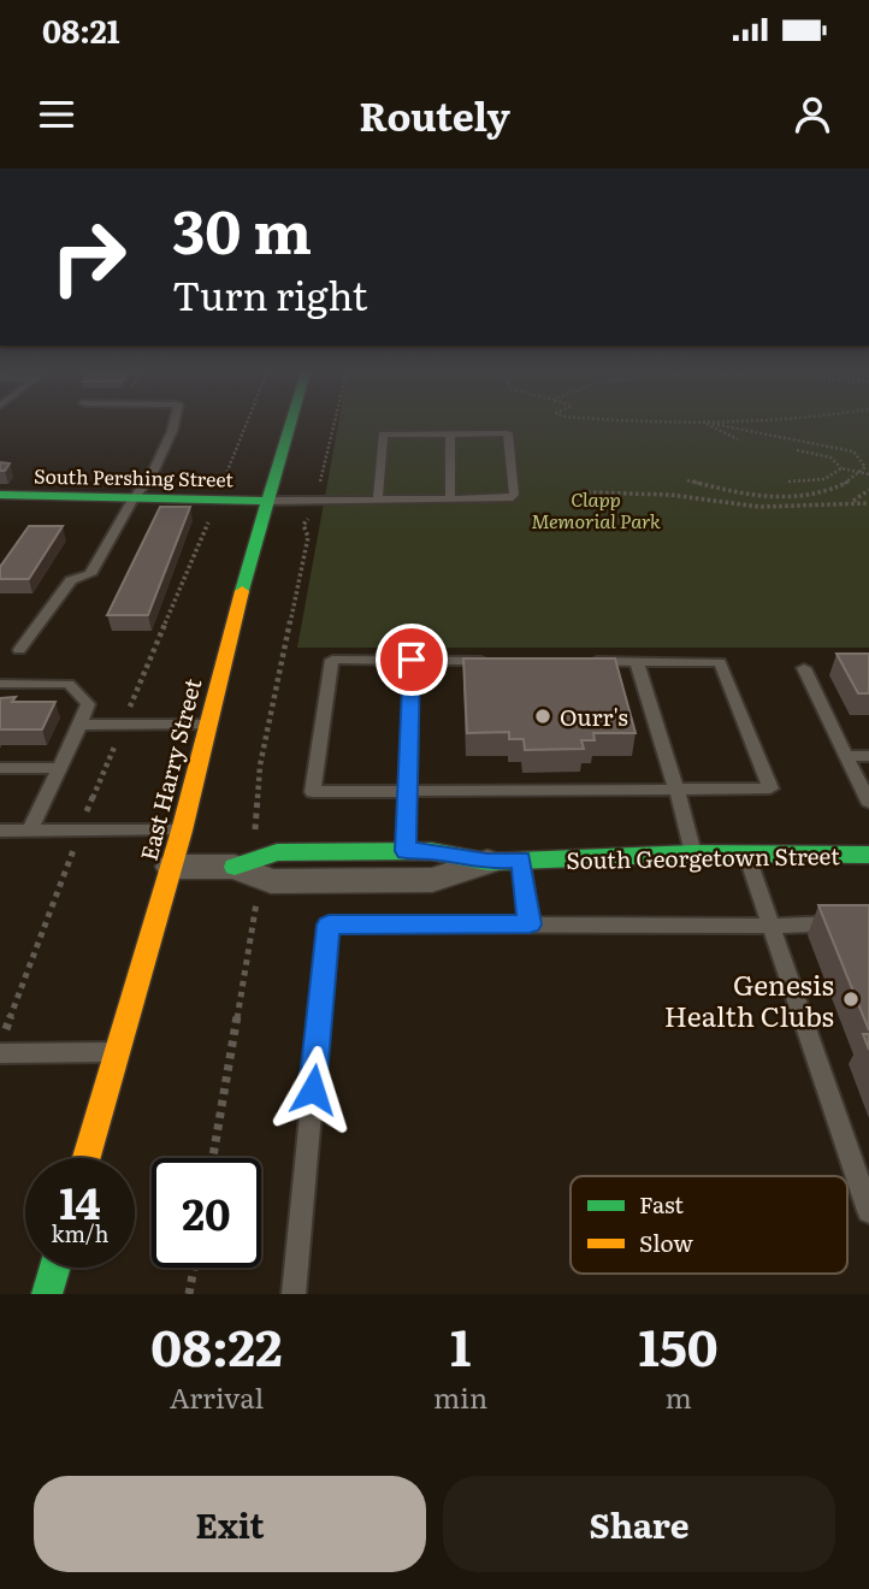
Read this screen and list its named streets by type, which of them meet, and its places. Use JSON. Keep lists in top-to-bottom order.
{
  "streets": {
    "main road": ["South Pershing Street", "East Harry Street", "South Georgetown Street"]
  },
  "crossings": [
    ["South Pershing Street", "East Harry Street"],
    ["East Harry Street", "South Georgetown Street"]
  ],
  "parks": ["Clapp Memorial Park"],
  "places": ["Ourr's", "Genesis Health Clubs"],
  "legend": ["Fast", "Slow"],
  "page": {
    "status": "08:21",
    "header": "Routely",
    "turn": ["30 m", "Turn right"],
    "speed": "14 km/h",
    "limit": "20",
    "eta": [
      "08:22",
      "Arrival",
      "1",
      "min",
      "150",
      "m"
    ],
    "buttons": ["Exit", "Share"]
  }
}
